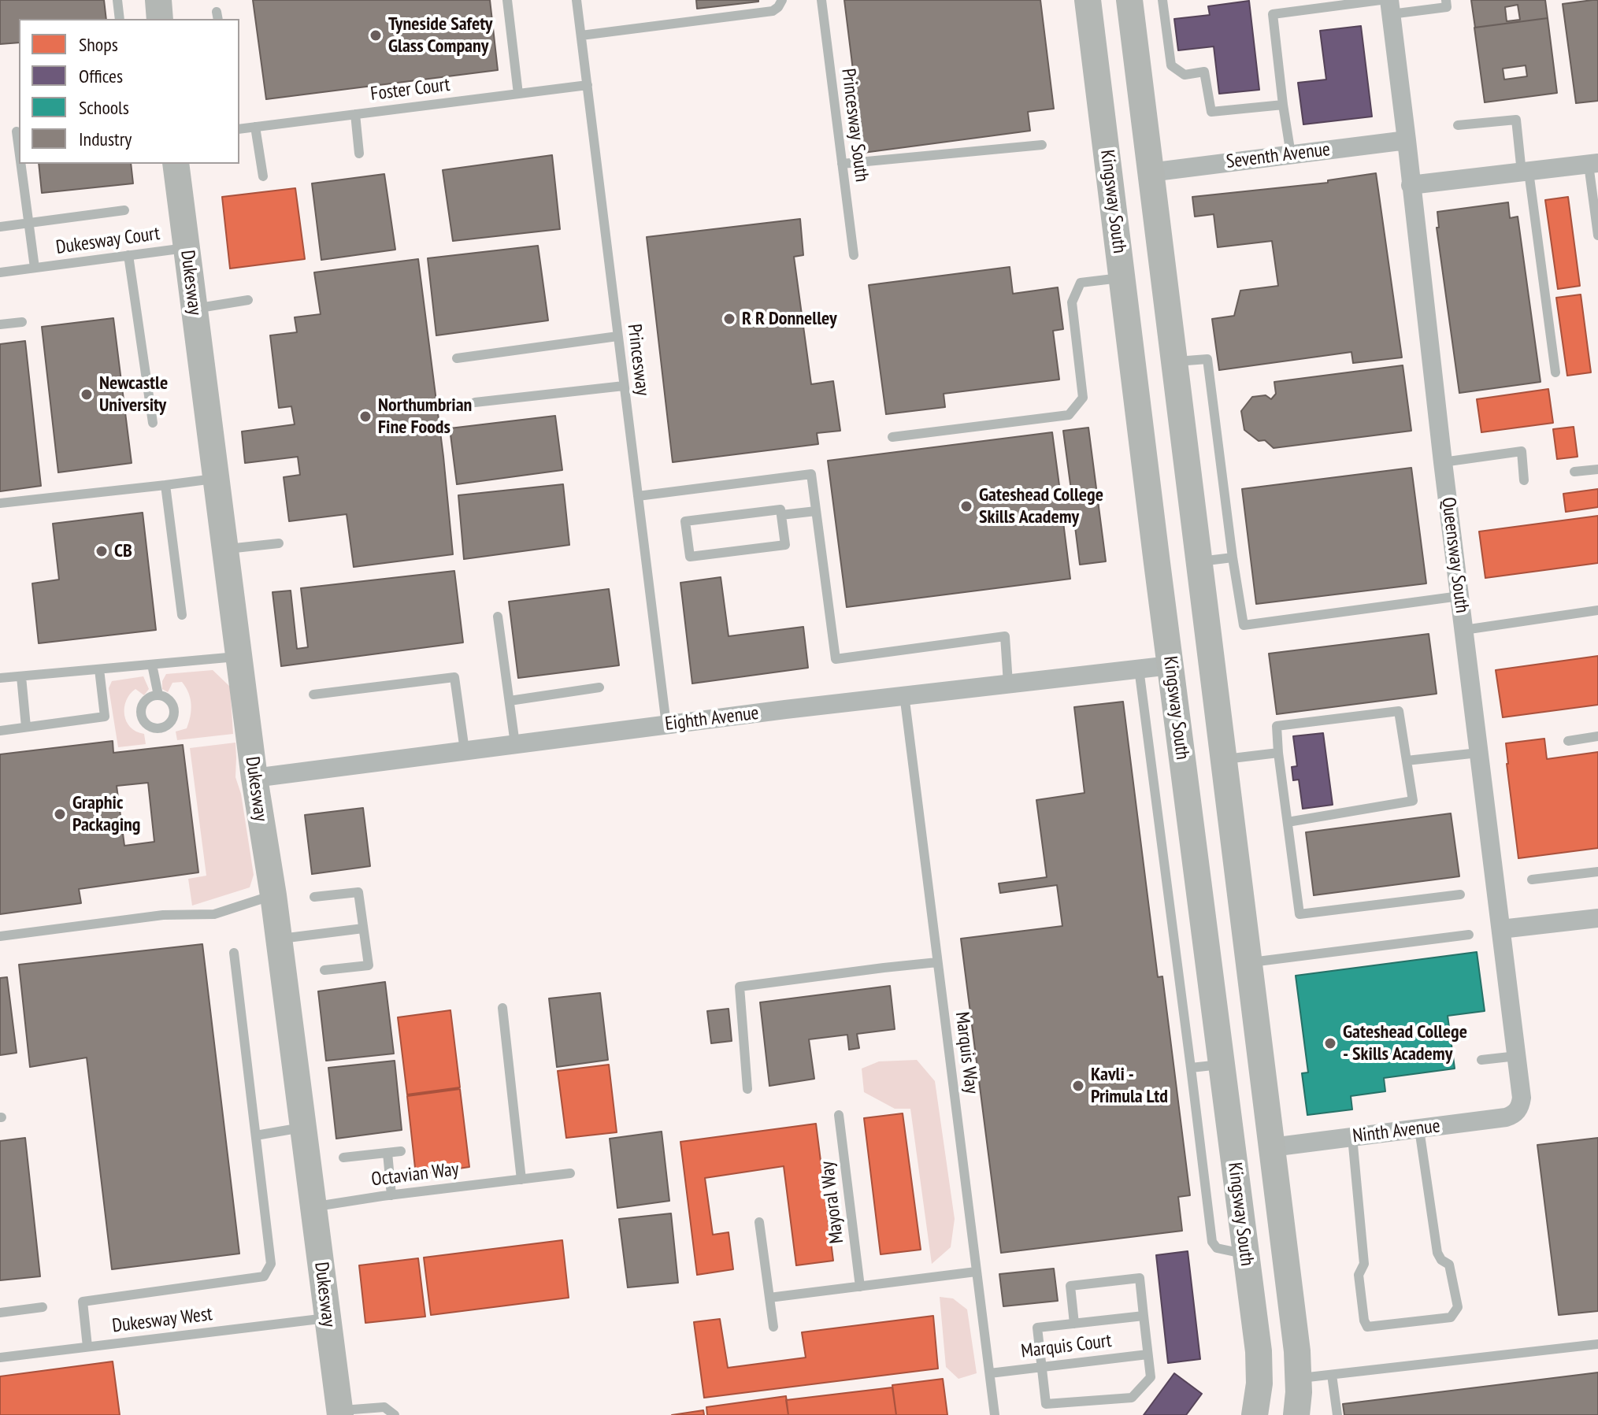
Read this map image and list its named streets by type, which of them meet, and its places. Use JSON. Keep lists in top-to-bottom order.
{
  "streets": {
    "street": [
      "Seventh Avenue",
      "Kingsway South",
      "Dukesway",
      "Queensway South",
      "Eighth Avenue",
      "Ninth Avenue"
    ],
    "lane": [
      "Foster Court",
      "Princesway South",
      "Dukesway Court",
      "Princesway",
      "Marquis Way",
      "Octavian Way",
      "Mayoral Way",
      "Dukesway West",
      "Marquis Court"
    ]
  },
  "crossings": [
    ["Foster Court", "Princesway"],
    ["Seventh Avenue", "Kingsway South"],
    ["Seventh Avenue", "Queensway South"],
    ["Kingsway South", "Eighth Avenue"],
    ["Kingsway South", "Ninth Avenue"],
    ["Dukesway Court", "Dukesway"],
    ["Dukesway", "Eighth Avenue"],
    ["Dukesway", "Octavian Way"],
    ["Dukesway", "Dukesway West"],
    ["Princesway", "Eighth Avenue"],
    ["Queensway South", "Ninth Avenue"],
    ["Eighth Avenue", "Marquis Way"],
    ["Marquis Way", "Marquis Court"]
  ],
  "places": [
    "Tyneside Safety Glass Company",
    "R R Donnelley",
    "Newcastle University",
    "Northumbrian Fine Foods",
    "Gateshead College Skills Academy",
    "CB",
    "Graphic Packaging",
    "Gateshead College - Skills Academy",
    "Kavli - Primula Ltd"
  ],
  "legend": [
    "Shops",
    "Offices",
    "Schools",
    "Industry"
  ]
}
